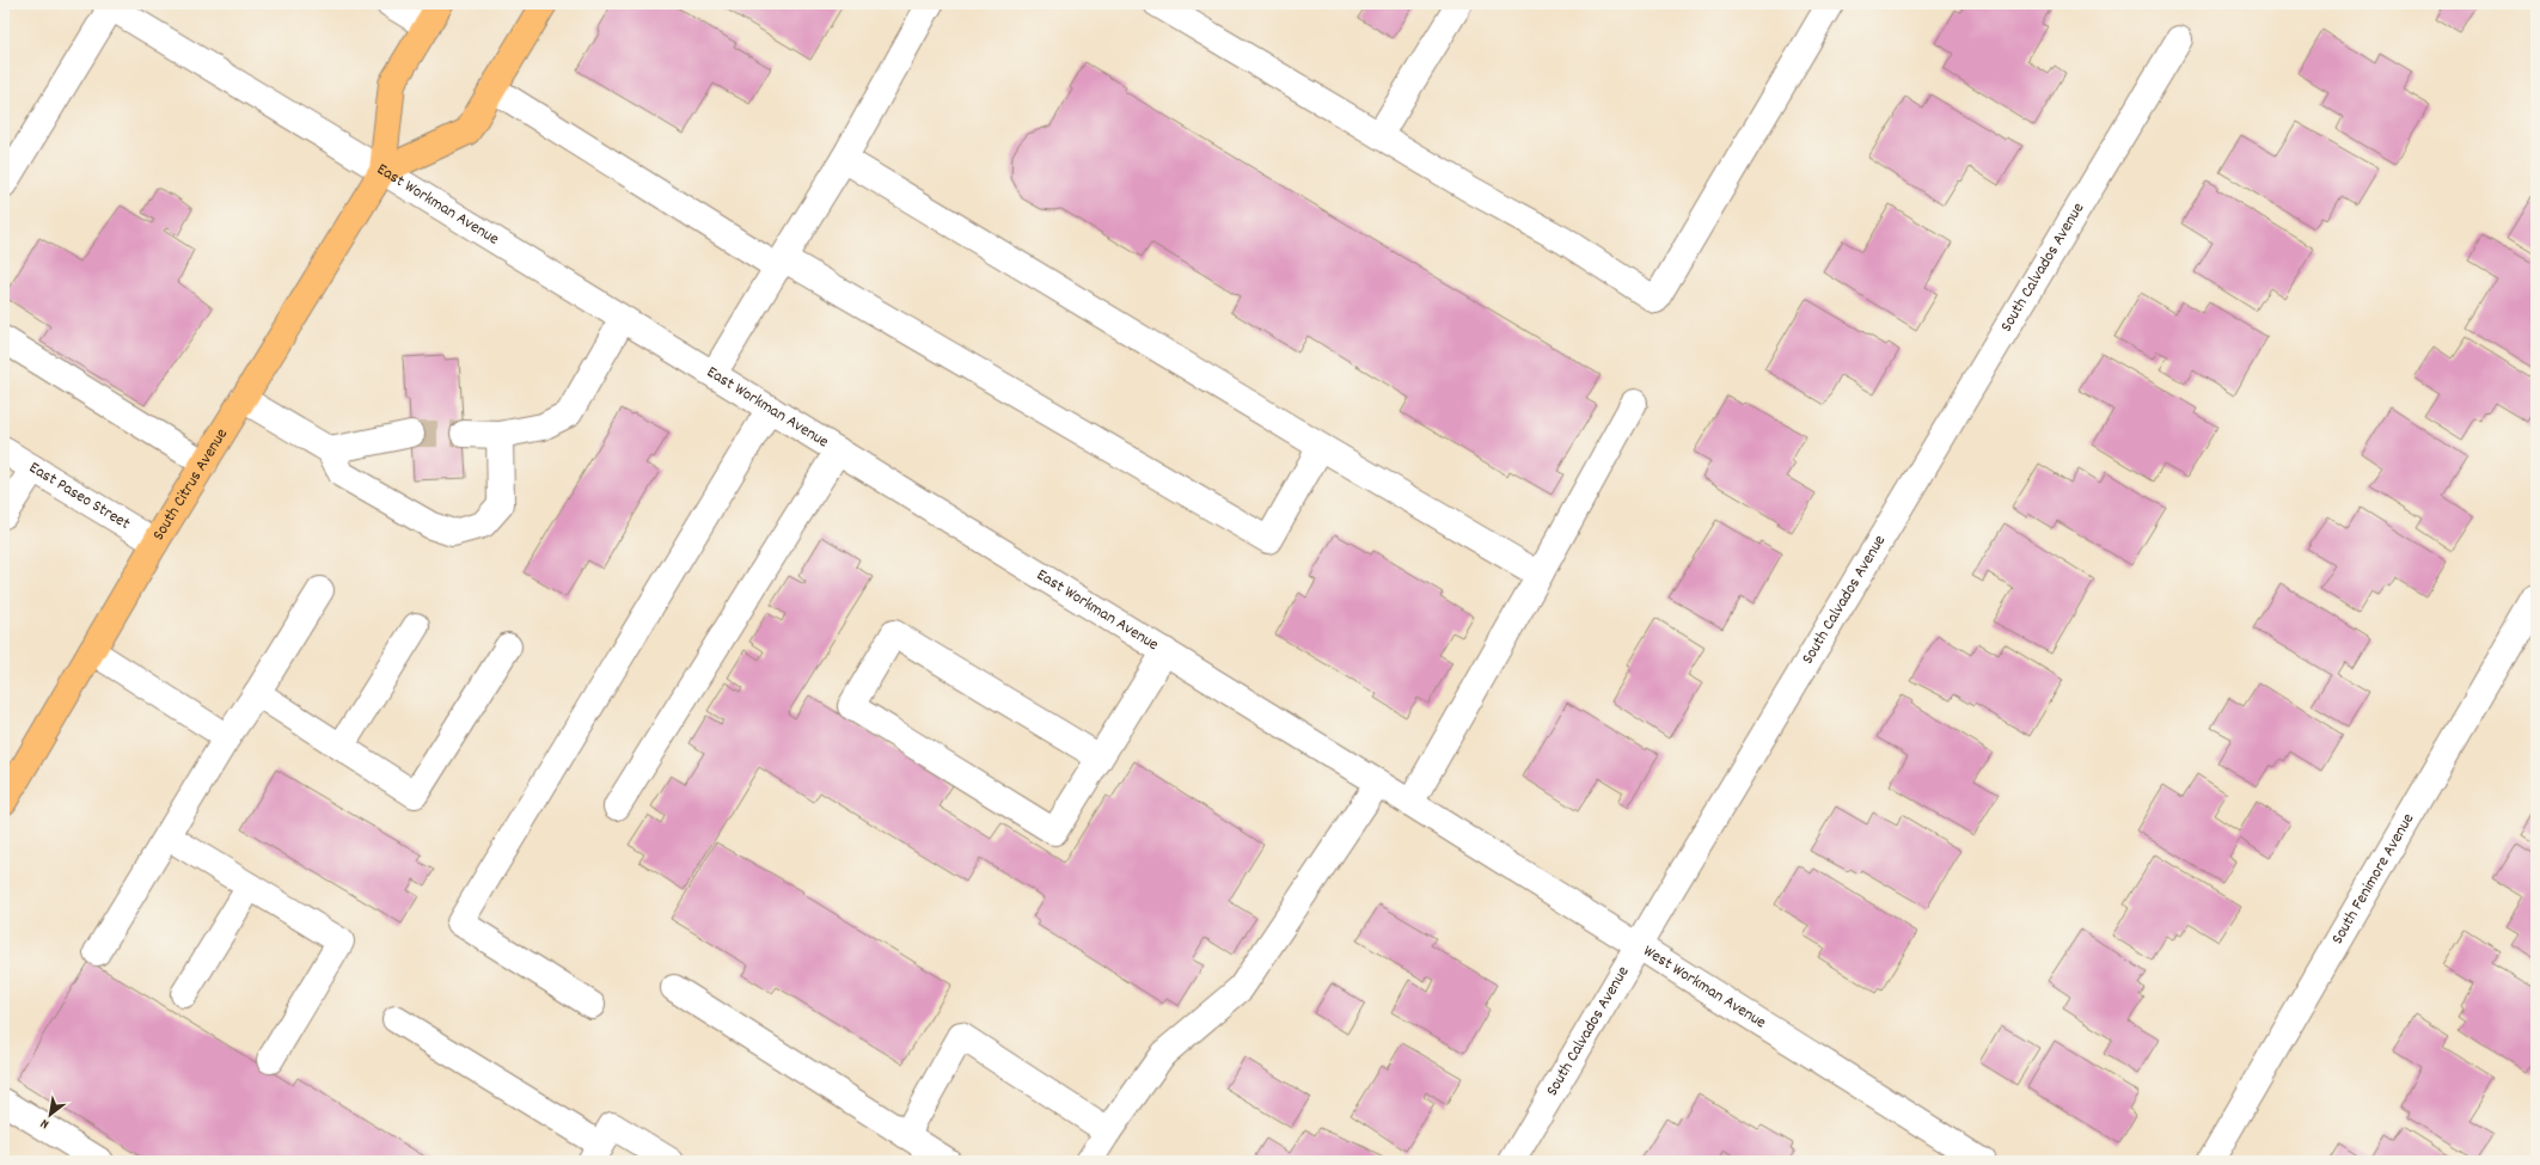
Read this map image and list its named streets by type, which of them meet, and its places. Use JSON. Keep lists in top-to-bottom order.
{
  "streets": {
    "main road": ["South Citrus Avenue"],
    "street": [
      "East Workman Avenue",
      "South Calvados Avenue",
      "East Paseo Street",
      "South Fenimore Avenue",
      "West Workman Avenue"
    ]
  },
  "crossings": [
    ["East Workman Avenue", "South Citrus Avenue"],
    ["East Workman Avenue", "West Workman Avenue"],
    ["South Calvados Avenue", "West Workman Avenue"],
    ["South Citrus Avenue", "East Paseo Street"]
  ],
  "north": "bottom left"
}
